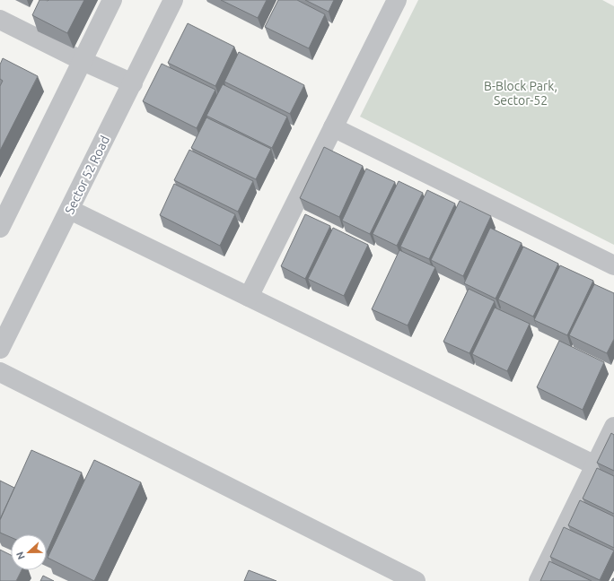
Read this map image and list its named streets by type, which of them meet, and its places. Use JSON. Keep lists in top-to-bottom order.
{
  "streets": {
    "street": ["Sector 52 Road"]
  },
  "parks": ["B-Block Park, Sector-52"],
  "north": "left"
}
